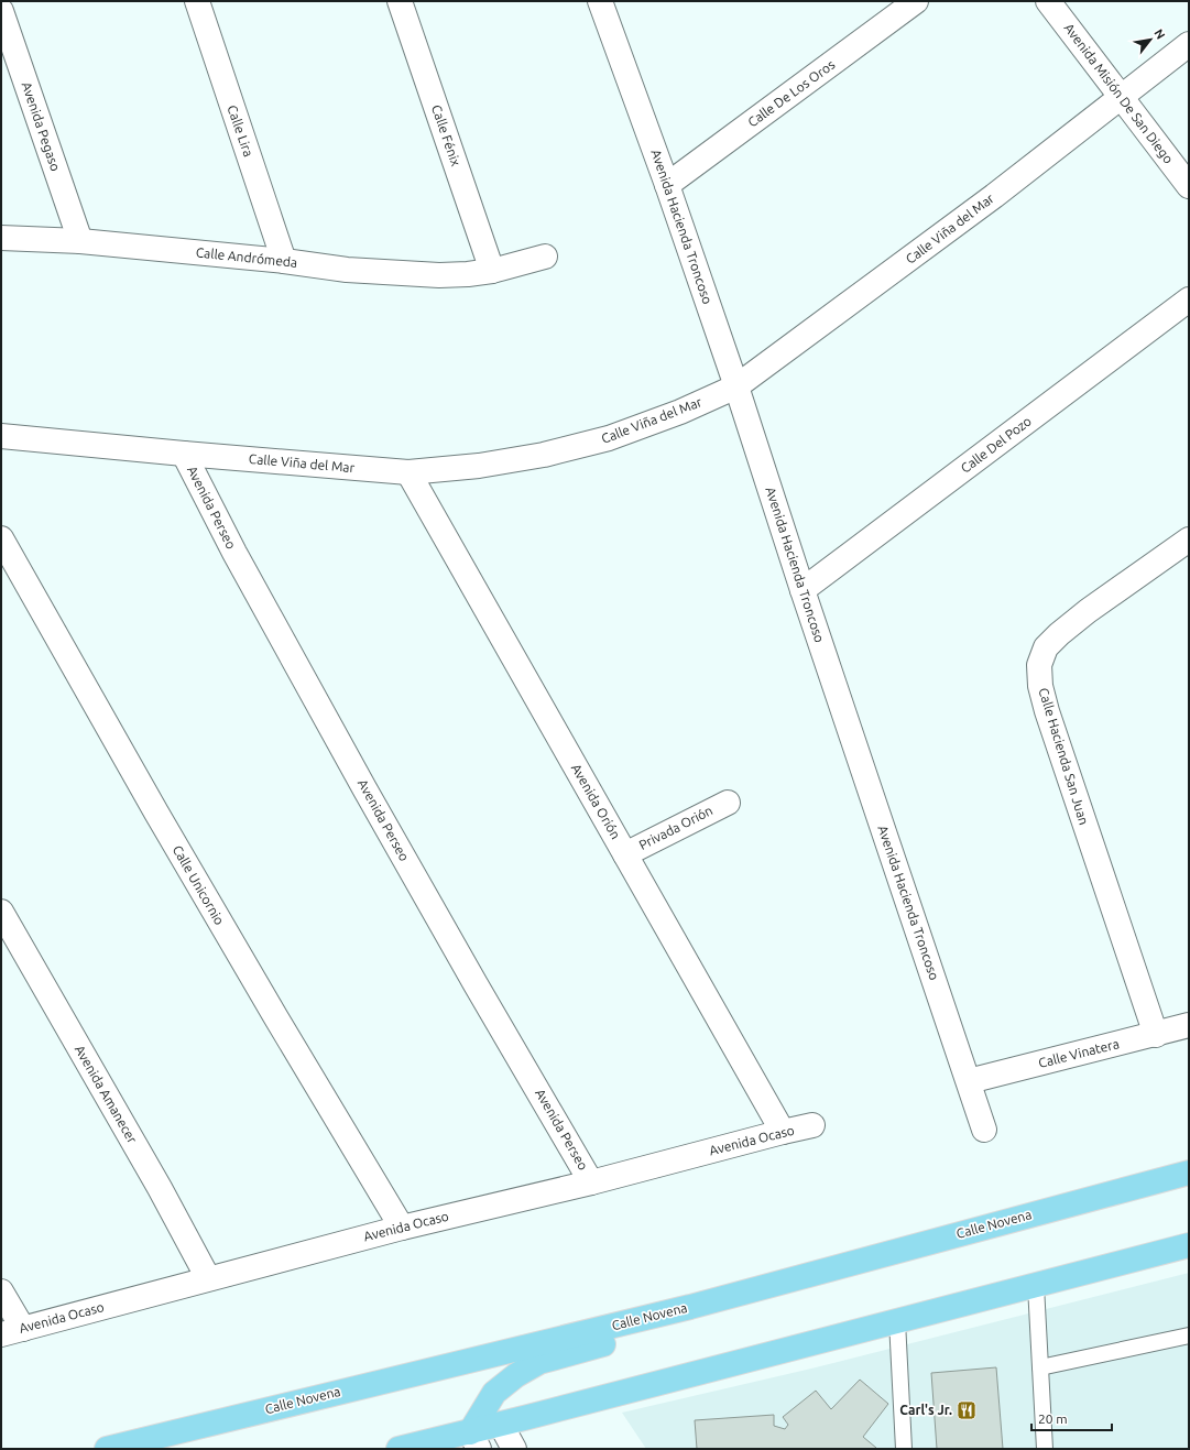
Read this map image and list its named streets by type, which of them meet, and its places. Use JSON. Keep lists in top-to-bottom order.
{
  "streets": {
    "main road": ["Calle Novena"],
    "street": [
      "Calle De Los Oros",
      "Avenida Misión De San Diego",
      "Avenida Pegaso",
      "Calle Lira",
      "Calle Fénix",
      "Avenida Hacienda Troncoso",
      "Calle Viña del Mar",
      "Calle Andrómeda",
      "Calle Del Pozo",
      "Avenida Perseo",
      "Calle Hacienda San Juan",
      "Avenida Orión",
      "Privada Orión",
      "Calle Unicornio",
      "Calle Vinatera",
      "Avenida Amanecer",
      "Avenida Ocaso"
    ]
  },
  "crossings": [
    ["Calle De Los Oros", "Avenida Hacienda Troncoso"],
    ["Avenida Misión De San Diego", "Calle Viña del Mar"],
    ["Avenida Pegaso", "Calle Andrómeda"],
    ["Calle Lira", "Calle Andrómeda"],
    ["Calle Fénix", "Calle Andrómeda"],
    ["Avenida Hacienda Troncoso", "Calle Viña del Mar"],
    ["Avenida Hacienda Troncoso", "Calle Del Pozo"],
    ["Avenida Hacienda Troncoso", "Calle Vinatera"],
    ["Calle Viña del Mar", "Avenida Perseo"],
    ["Calle Viña del Mar", "Avenida Orión"],
    ["Avenida Perseo", "Avenida Ocaso"],
    ["Calle Hacienda San Juan", "Calle Vinatera"],
    ["Avenida Orión", "Privada Orión"],
    ["Avenida Orión", "Avenida Ocaso"],
    ["Calle Unicornio", "Avenida Ocaso"],
    ["Avenida Amanecer", "Avenida Ocaso"]
  ],
  "places": {
    "restaurant": ["Carl's Jr."]
  },
  "scale_bar": "20 m",
  "north": "top right"
}
